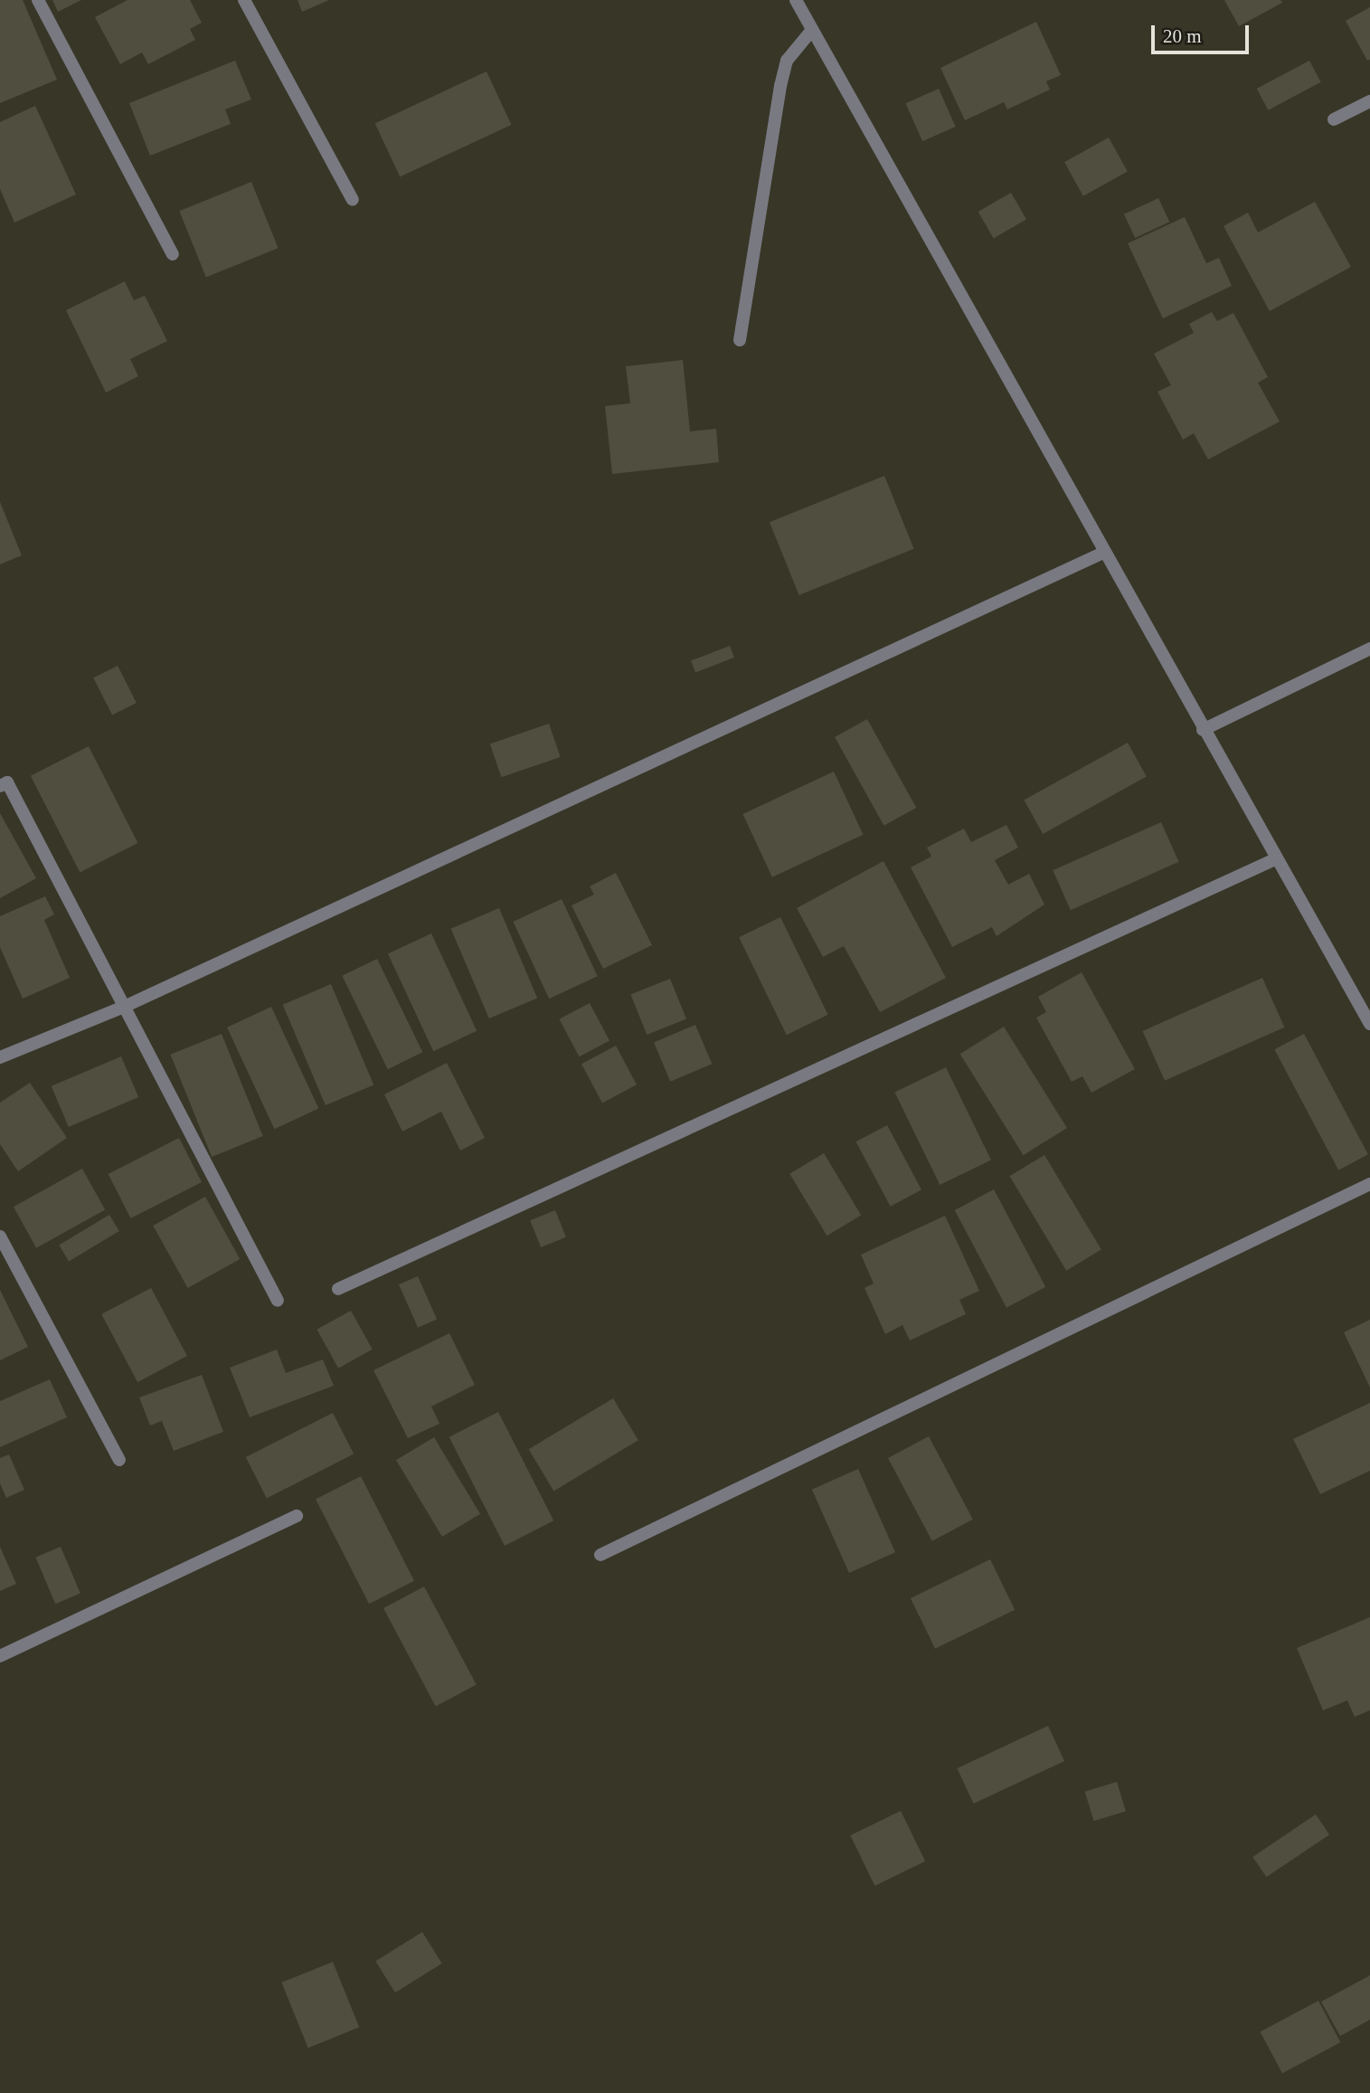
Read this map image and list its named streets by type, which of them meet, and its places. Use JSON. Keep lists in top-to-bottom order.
{
  "scale_bar": "20 m"
}
